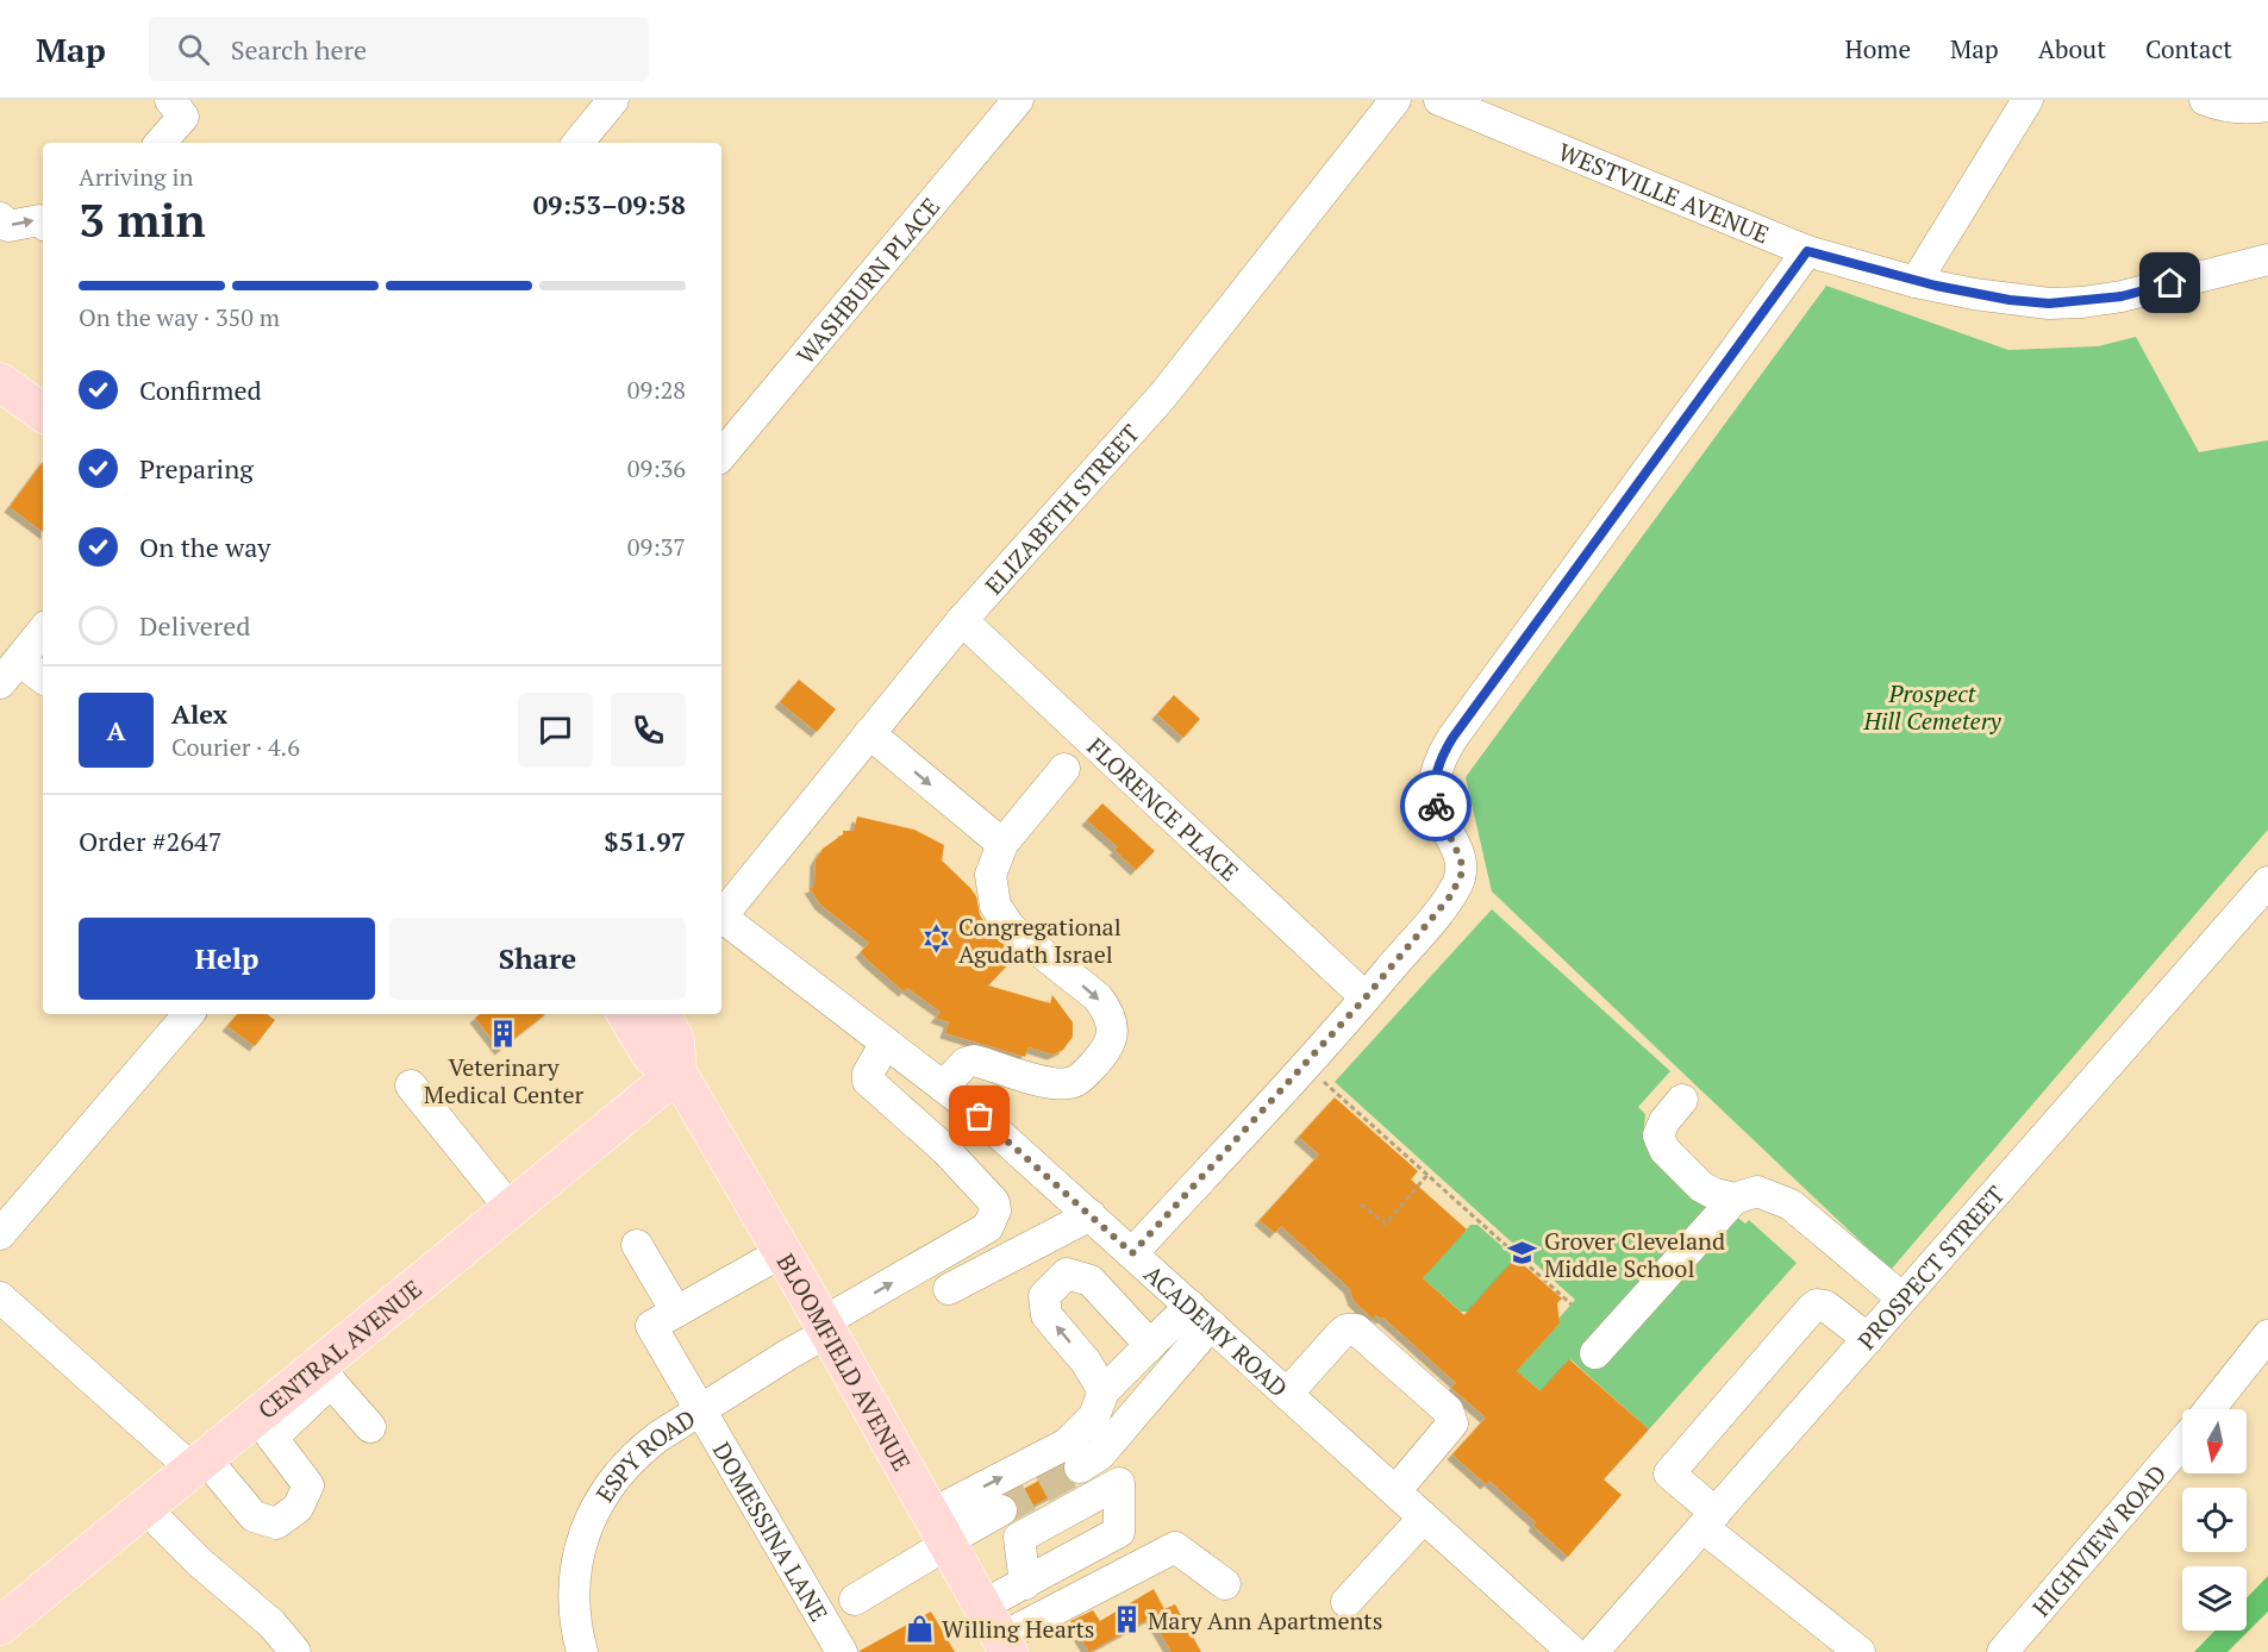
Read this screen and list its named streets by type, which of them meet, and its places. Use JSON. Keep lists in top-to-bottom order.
{
  "streets": {
    "main road": ["CENTRAL AVENUE", "BLOOMFIELD AVENUE"],
    "street": [
      "WESTVILLE AVENUE",
      "WASHBURN PLACE",
      "ELIZABETH STREET",
      "FLORENCE PLACE",
      "PROSPECT STREET",
      "ACADEMY ROAD",
      "ESPY ROAD",
      "DOMESSINA LANE",
      "HIGHVIEW ROAD"
    ]
  },
  "crossings": [
    ["ELIZABETH STREET", "FLORENCE PLACE"],
    ["CENTRAL AVENUE", "BLOOMFIELD AVENUE"],
    ["BLOOMFIELD AVENUE", "ESPY ROAD"],
    ["ESPY ROAD", "DOMESSINA LANE"]
  ],
  "parks": ["Prospect Hill Cemetery"],
  "places": {
    "synagogue": ["Congregational Agudath Israel"],
    "building": ["Veterinary Medical Center", "Mary Ann Apartments"],
    "school or university": ["Grover Cleveland Middle School"],
    "shop": ["Willing Hearts"]
  },
  "north": "bottom",
  "page": {
    "header": "Map",
    "search": "Search here",
    "nav": [
      "Home",
      "Map",
      "About",
      "Contact"
    ],
    "heading": ["3 min", "Arriving in", "09:53–09:58"],
    "panel": [
      "Alex",
      "Courier · 4.6",
      "Order #2647",
      "$51.97"
    ],
    "bar": "On the way · 350 m",
    "list": [
      ["Confirmed", "09:28"],
      ["Preparing", "09:36"],
      ["On the way", "09:37"],
      "Delivered"
    ],
    "round": "A",
    "buttons": ["Help", "Share"]
  }
}
